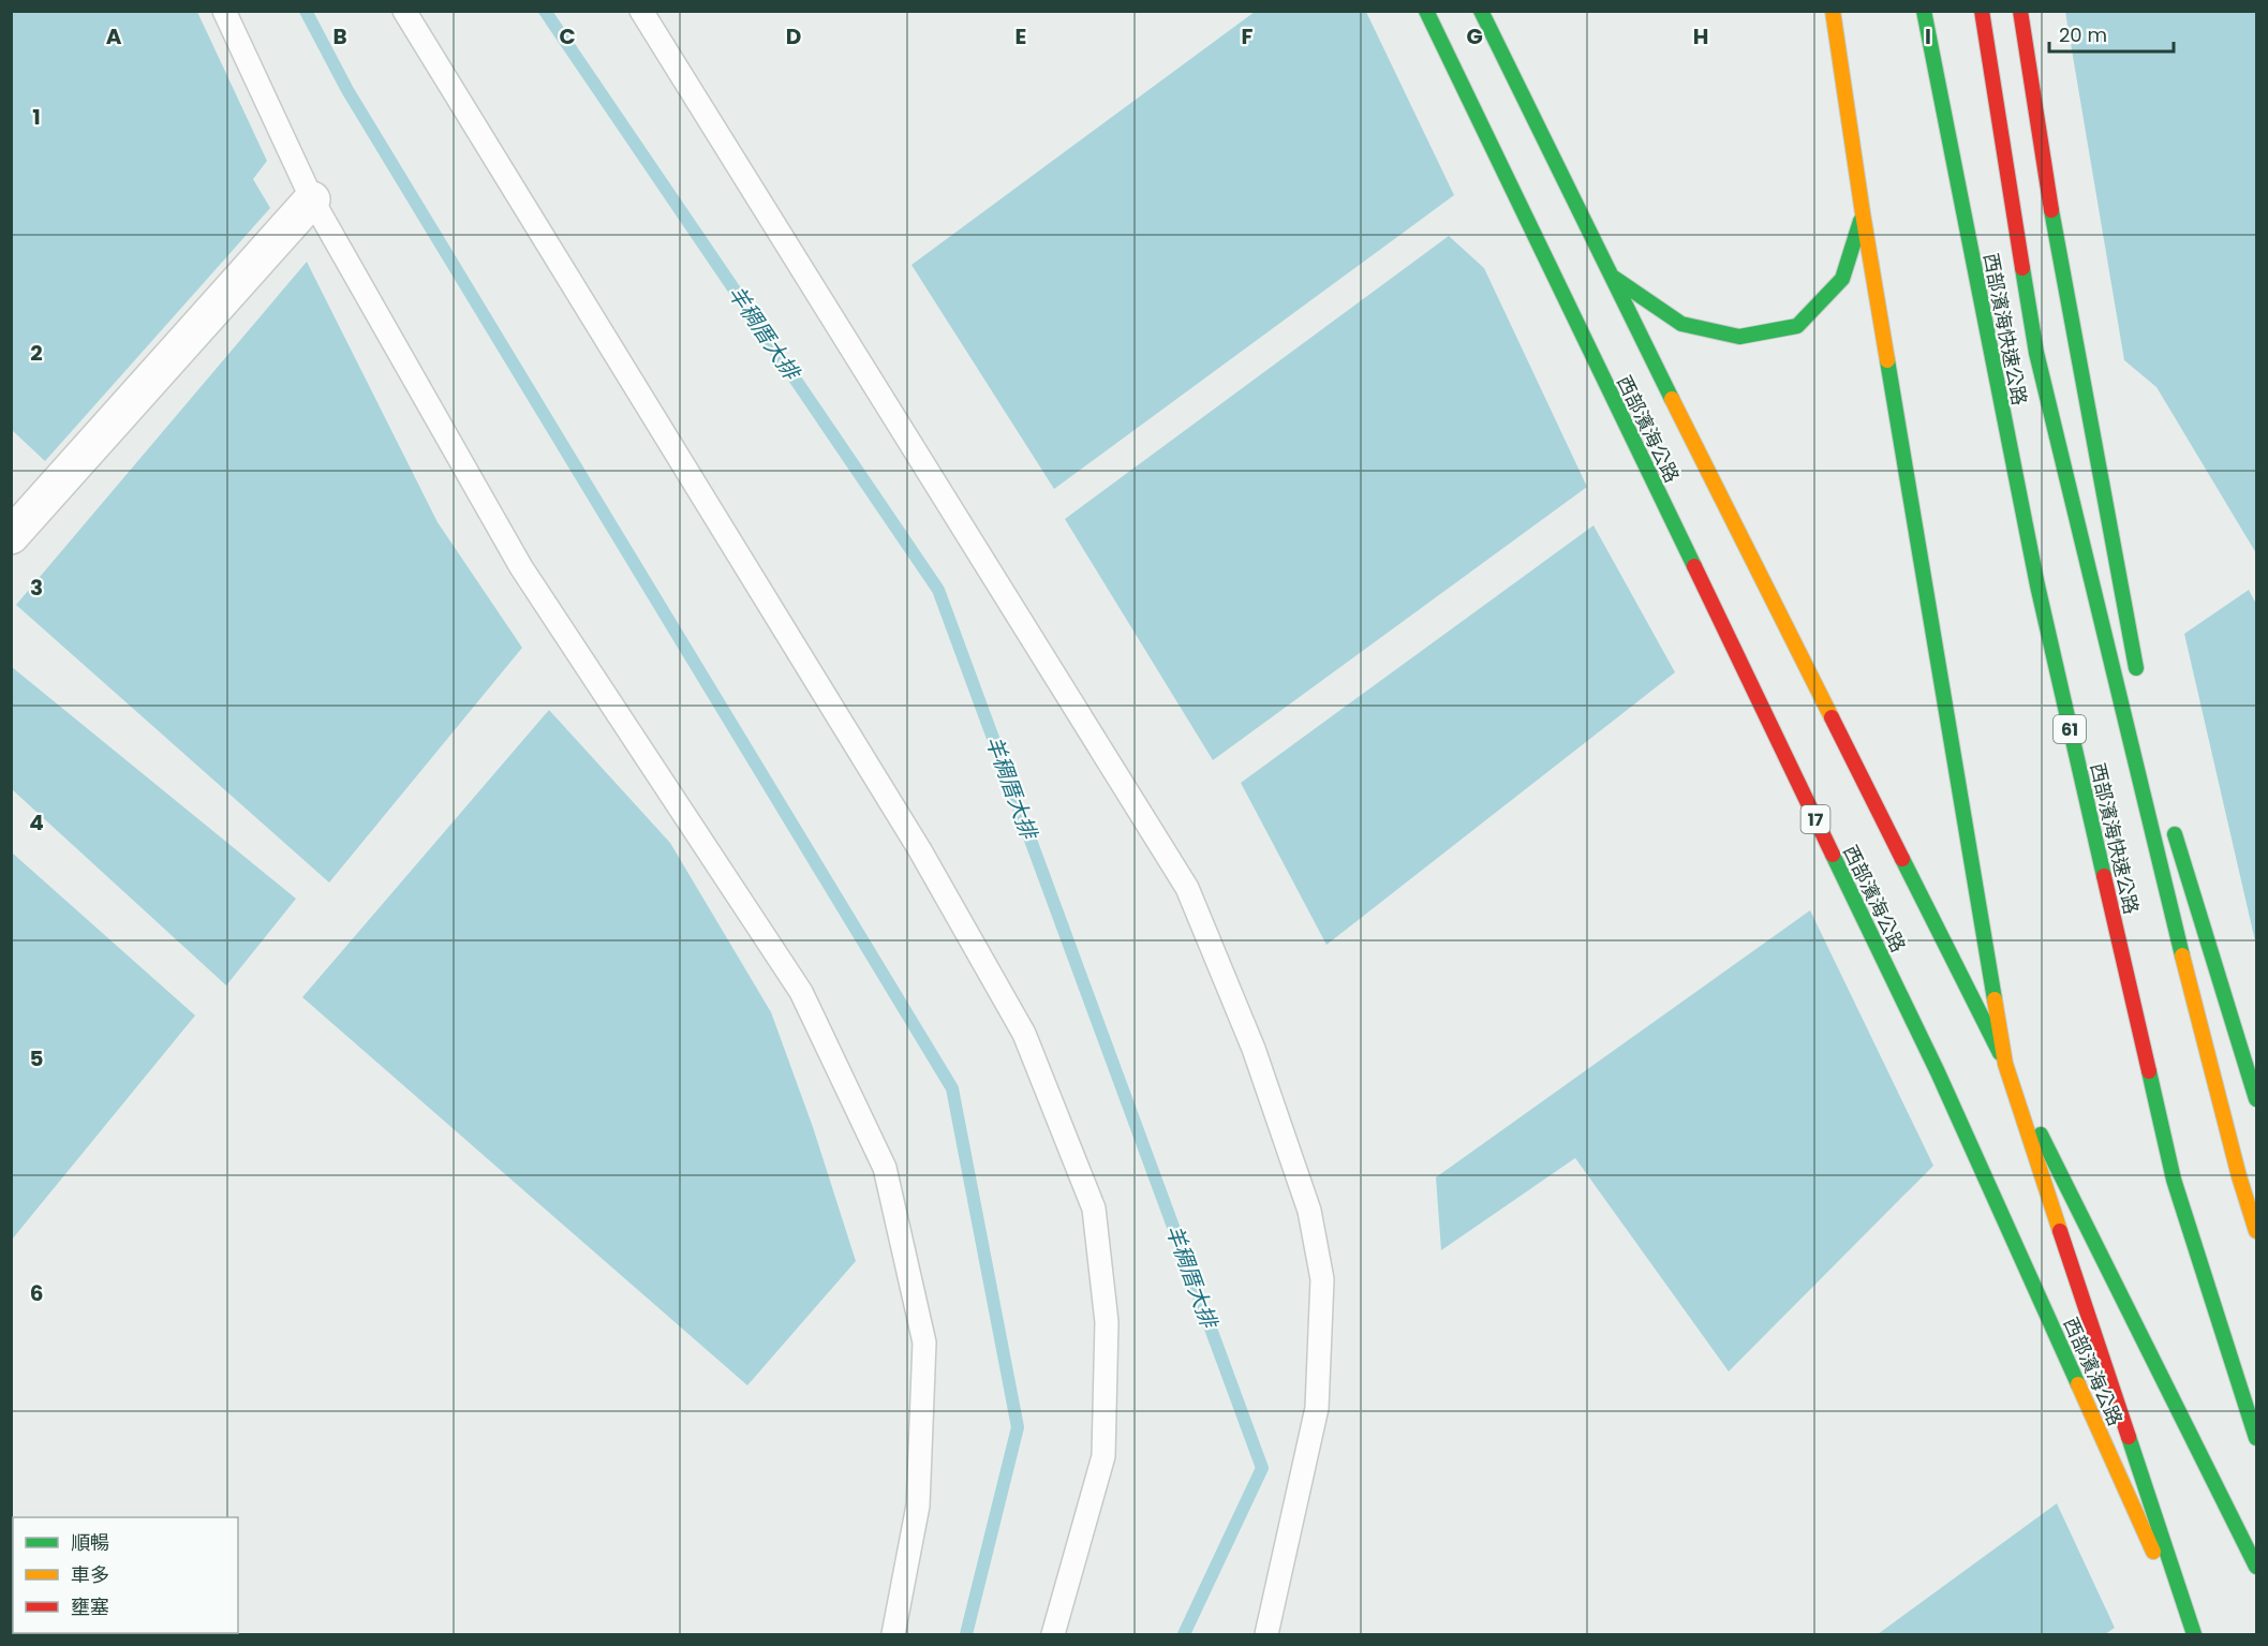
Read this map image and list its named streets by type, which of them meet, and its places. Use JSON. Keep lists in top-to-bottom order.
{
  "streets": {
    "main road": [
      "西部濱海快速公路",
      "西部濱海公路",
      "61",
      "17"
    ]
  },
  "water": ["羊稠厝大排"],
  "legend": ["順暢", "車多", "壅塞"],
  "scale_bar": "20 m",
  "grid": {
    "columns": [
      "A",
      "B",
      "C",
      "D",
      "E",
      "F",
      "G",
      "H",
      "I"
    ],
    "rows": [
      "1",
      "2",
      "3",
      "4",
      "5",
      "6"
    ]
  }
}
